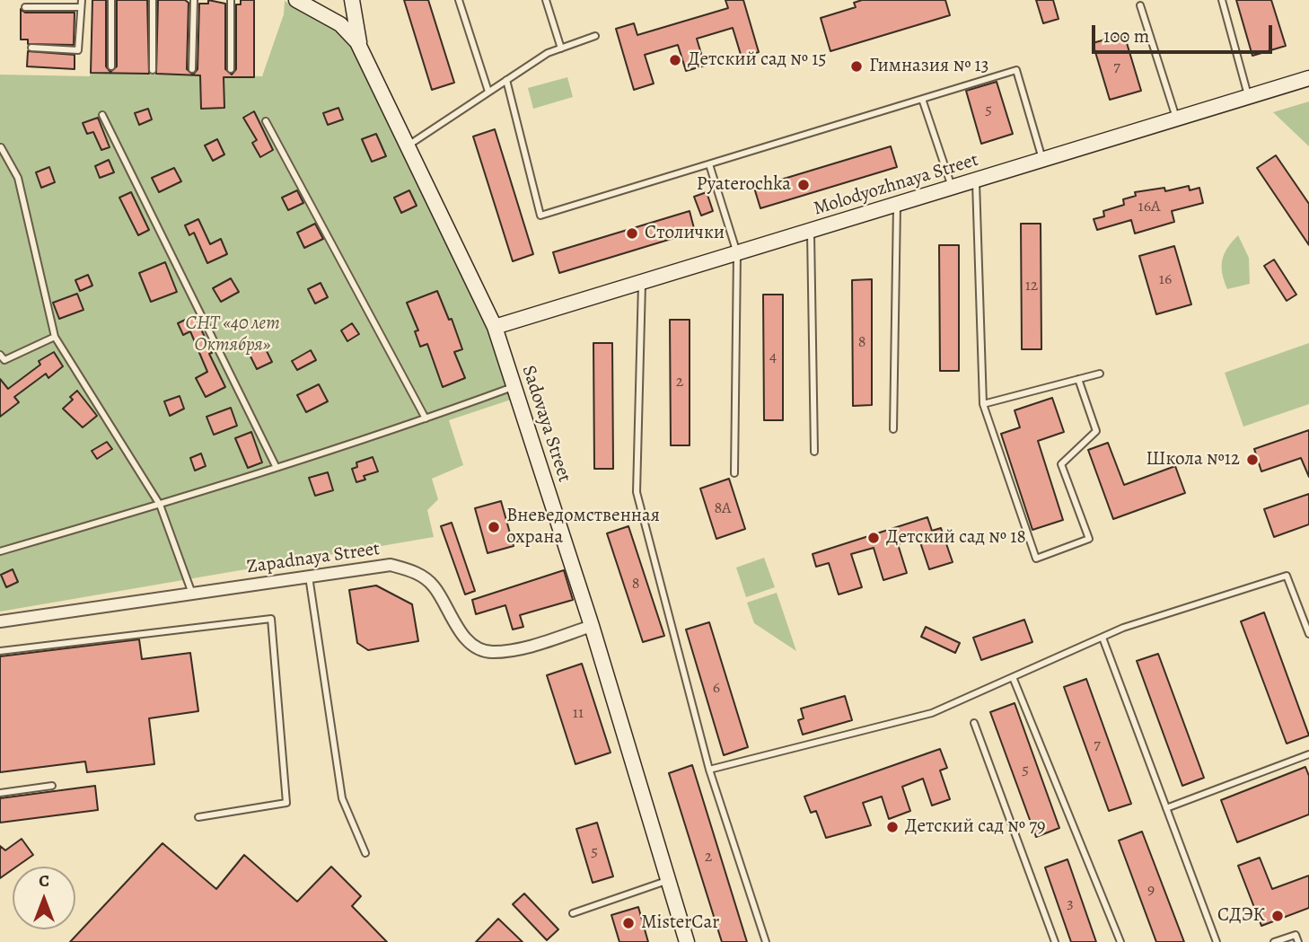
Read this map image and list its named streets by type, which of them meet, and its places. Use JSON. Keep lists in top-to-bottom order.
{
  "streets": {
    "street": ["Molodyozhnaya Street", "Sadovaya Street", "Zapadnaya Street"]
  },
  "crossings": [
    ["Molodyozhnaya Street", "Sadovaya Street"],
    ["Sadovaya Street", "Zapadnaya Street"]
  ],
  "parks": ["СНТ «40 лет Октября»"],
  "places": [
    "Детский сад № 15",
    "Гимназия № 13",
    "Pyaterochka",
    "Столички",
    "Школа №12",
    "Вневедомственная охрана",
    "Детский сад № 18",
    "Детский сад № 79",
    "СДЭК",
    "MisterCar"
  ],
  "house_numbers": [
    "7",
    "5",
    "16А",
    "16",
    "12",
    "8",
    "4",
    "2",
    "8А",
    "8",
    "6",
    "11",
    "7",
    "5",
    "5",
    "2",
    "9",
    "3"
  ],
  "scale_bar": "100 m",
  "north": "top"
}
